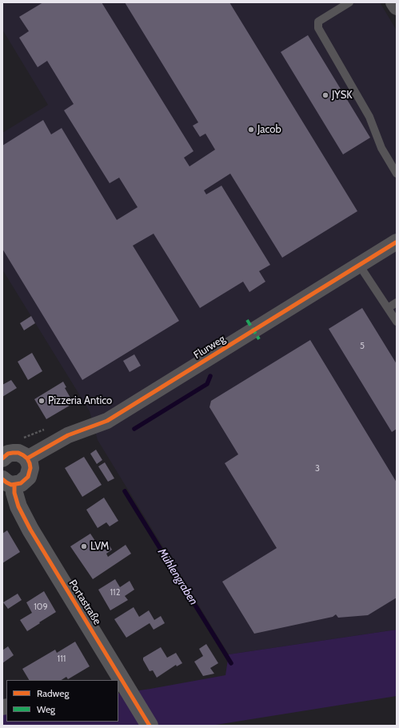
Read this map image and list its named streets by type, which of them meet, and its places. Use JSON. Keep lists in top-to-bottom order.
{
  "streets": {
    "main road": ["Portastraße"],
    "street": ["Flurweg"]
  },
  "water": ["Mühlengraben"],
  "places": [
    "JYSK",
    "Jacob",
    "Pizzeria Antico",
    "LVM"
  ],
  "house_numbers": [
    "5",
    "3",
    "112",
    "109",
    "111"
  ],
  "legend": ["Radweg", "Weg"]
}
